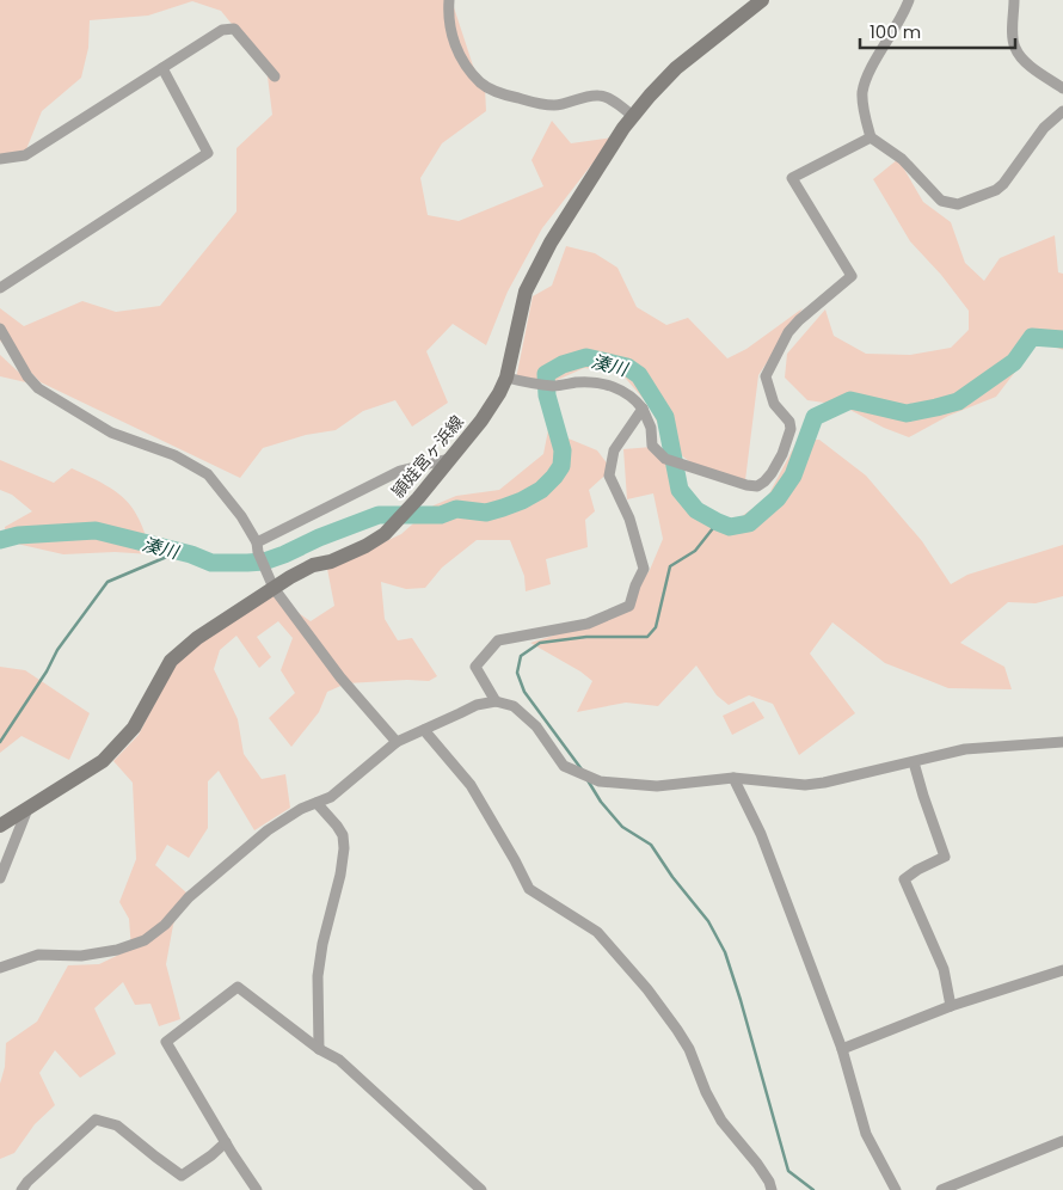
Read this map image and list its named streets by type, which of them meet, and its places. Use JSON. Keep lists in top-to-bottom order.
{
  "streets": {
    "main road": ["頴娃宮ヶ浜線"]
  },
  "water": ["湊川"],
  "scale_bar": "100 m"
}
